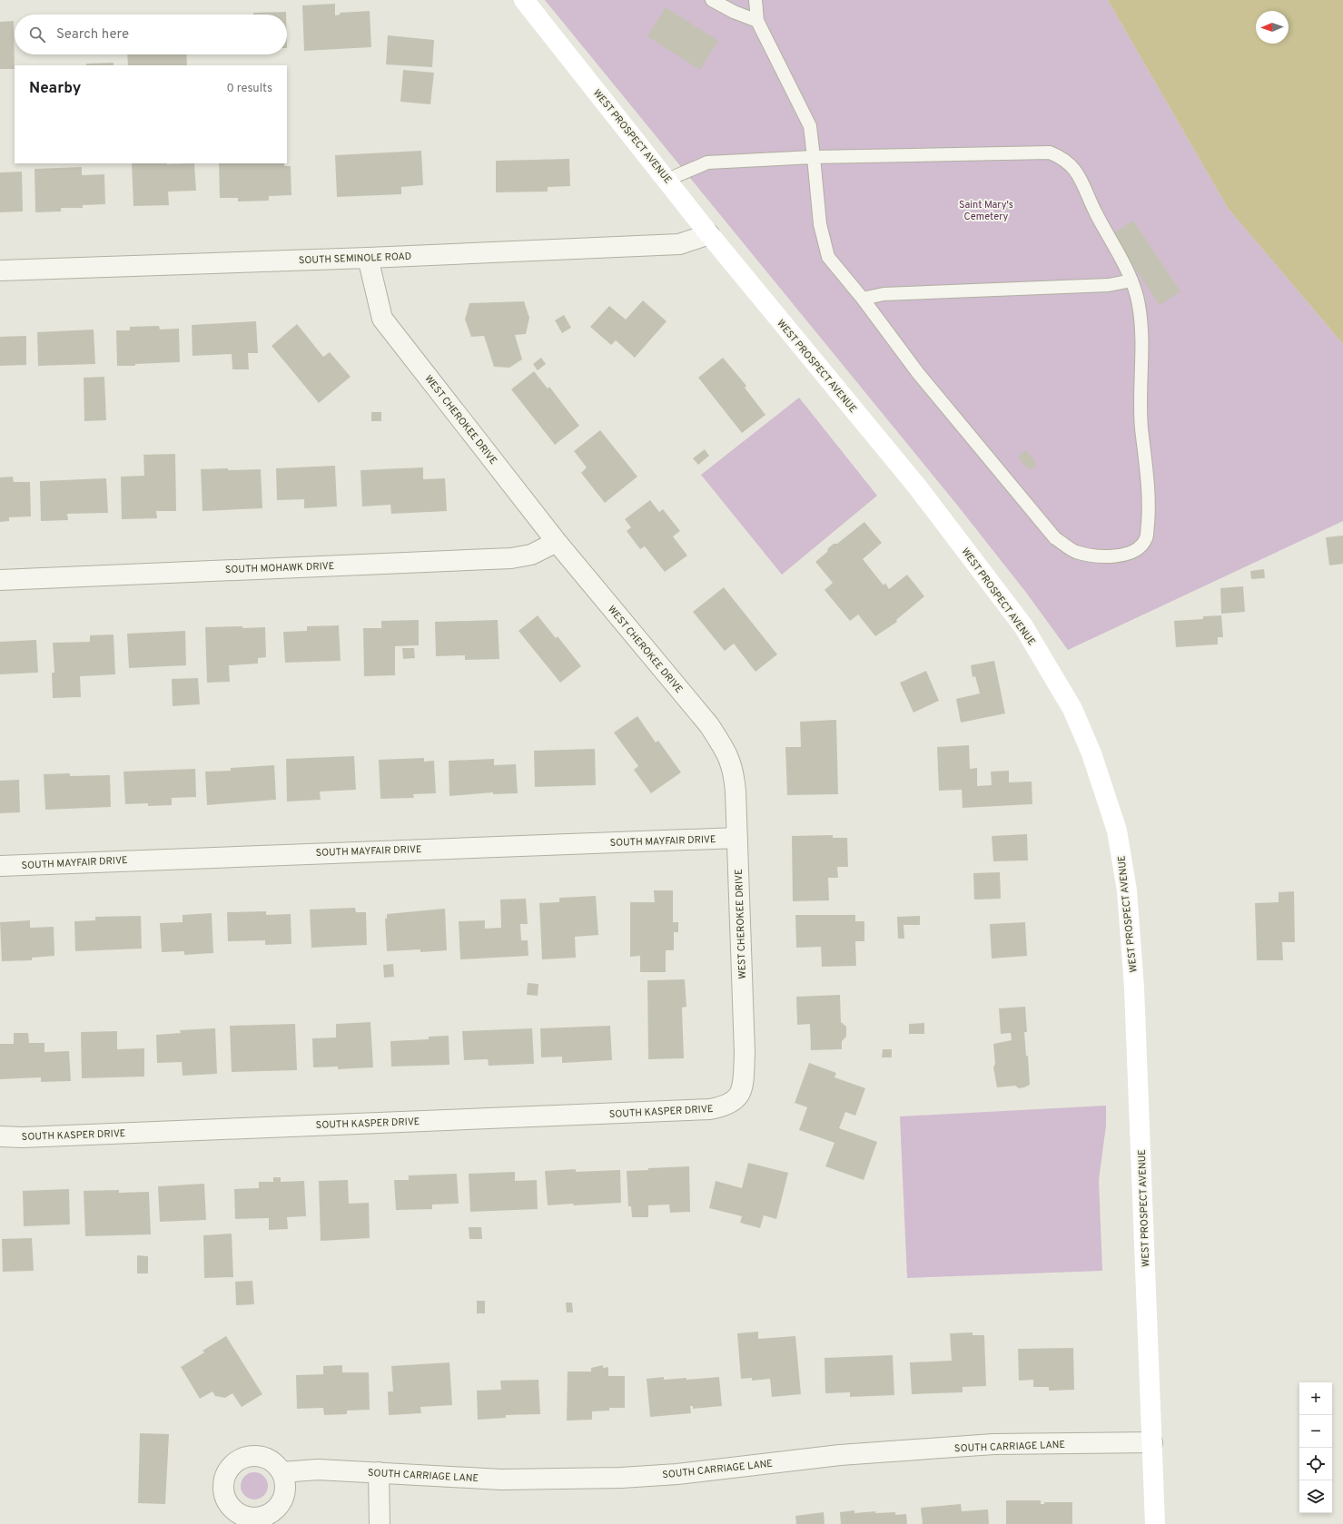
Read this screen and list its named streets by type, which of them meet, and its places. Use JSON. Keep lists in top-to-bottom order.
{
  "streets": {
    "main road": ["WEST PROSPECT AVENUE"],
    "street": [
      "SOUTH SEMINOLE ROAD",
      "WEST CHEROKEE DRIVE",
      "SOUTH MOHAWK DRIVE",
      "SOUTH MAYFAIR DRIVE",
      "SOUTH KASPER DRIVE",
      "SOUTH CARRIAGE LANE"
    ]
  },
  "crossings": [
    ["WEST PROSPECT AVENUE", "SOUTH SEMINOLE ROAD"],
    ["WEST PROSPECT AVENUE", "SOUTH CARRIAGE LANE"],
    ["SOUTH SEMINOLE ROAD", "WEST CHEROKEE DRIVE"],
    ["WEST CHEROKEE DRIVE", "SOUTH MOHAWK DRIVE"],
    ["WEST CHEROKEE DRIVE", "SOUTH MAYFAIR DRIVE"],
    ["WEST CHEROKEE DRIVE", "SOUTH KASPER DRIVE"]
  ],
  "parks": ["Saint Mary's Cemetery"],
  "north": "left",
  "page": {
    "search": "Search here",
    "heading": ["Nearby", "0 results"],
    "map_buttons": ["+", "−"]
  }
}
